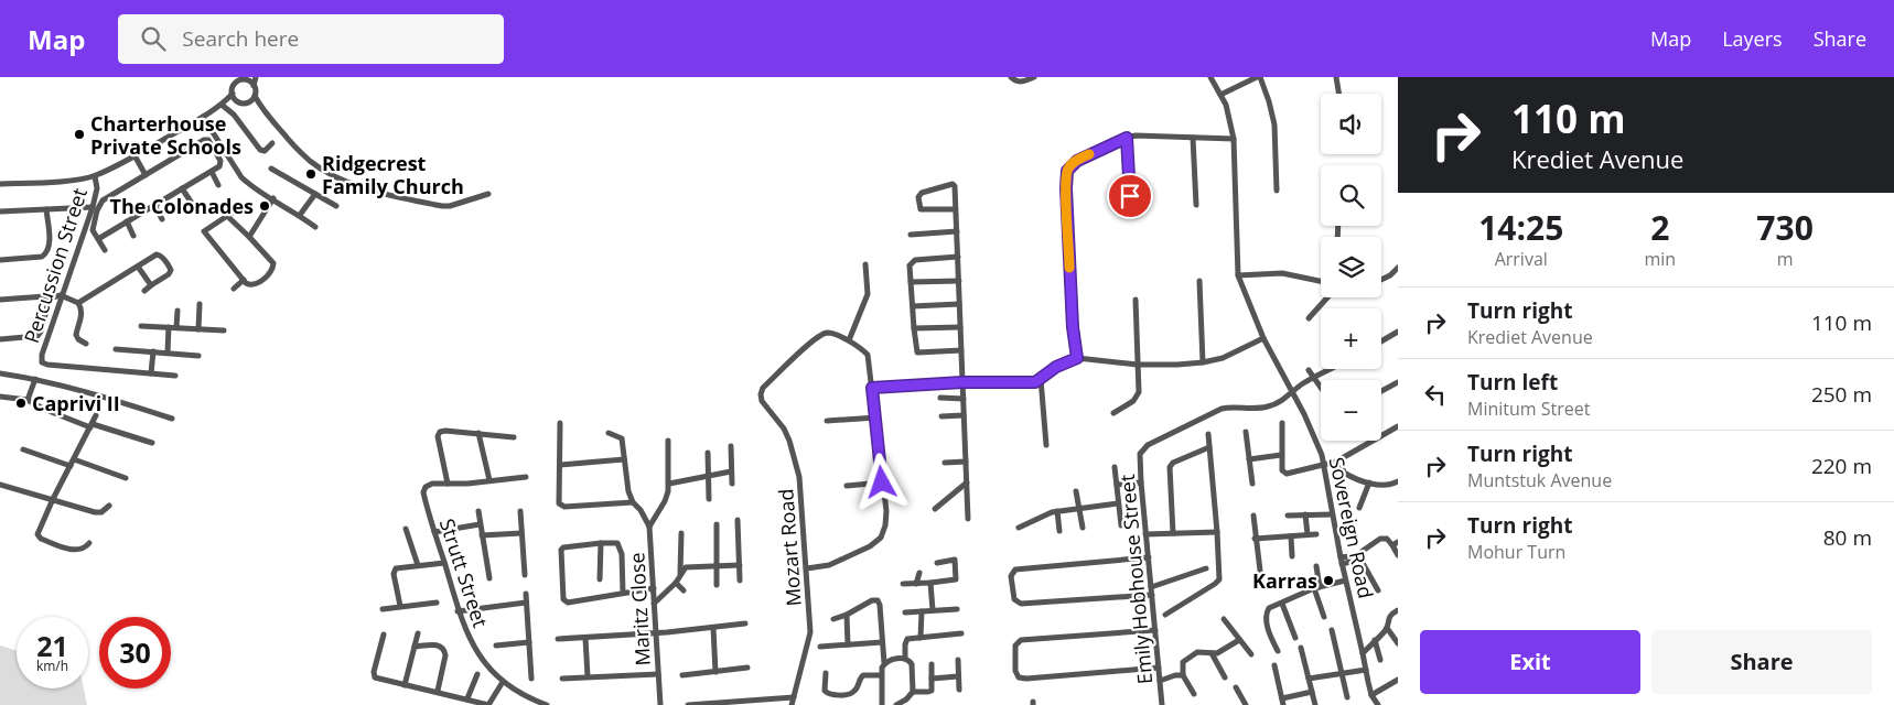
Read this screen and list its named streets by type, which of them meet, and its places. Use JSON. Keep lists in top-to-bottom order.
{
  "streets": {
    "street": [
      "Percussion Street",
      "Sovereign Road",
      "Mozart Road",
      "Strutt Street",
      "Emily Hobhouse Street",
      "Maritz Close"
    ]
  },
  "crossings": [
    ["Sovereign Road", "Emily Hobhouse Street"]
  ],
  "places": [
    "Charterhouse Private Schools",
    "Ridgecrest Family Church",
    "The Colonades",
    "Caprivi II",
    "Karras"
  ],
  "page": {
    "header": "Map",
    "search": "Search here",
    "nav": ["Map", "Layers", "Share"],
    "turn": ["110 m", "Krediet Avenue"],
    "map_buttons": ["+", "−"],
    "eta": [
      "14:25",
      "Arrival",
      "2",
      "min",
      "730",
      "m"
    ],
    "list": [
      {
        "name": "Turn right",
        "note": "Krediet Avenue",
        "value": "110 m"
      },
      {
        "name": "Turn left",
        "note": "Minitum Street",
        "value": "250 m"
      },
      {
        "name": "Turn right",
        "note": "Muntstuk Avenue",
        "value": "220 m"
      },
      {
        "name": "Turn right",
        "note": "Mohur Turn",
        "value": "80 m"
      }
    ],
    "speed": "21 km/h",
    "limit": "30",
    "buttons": ["Exit", "Share"]
  }
}
